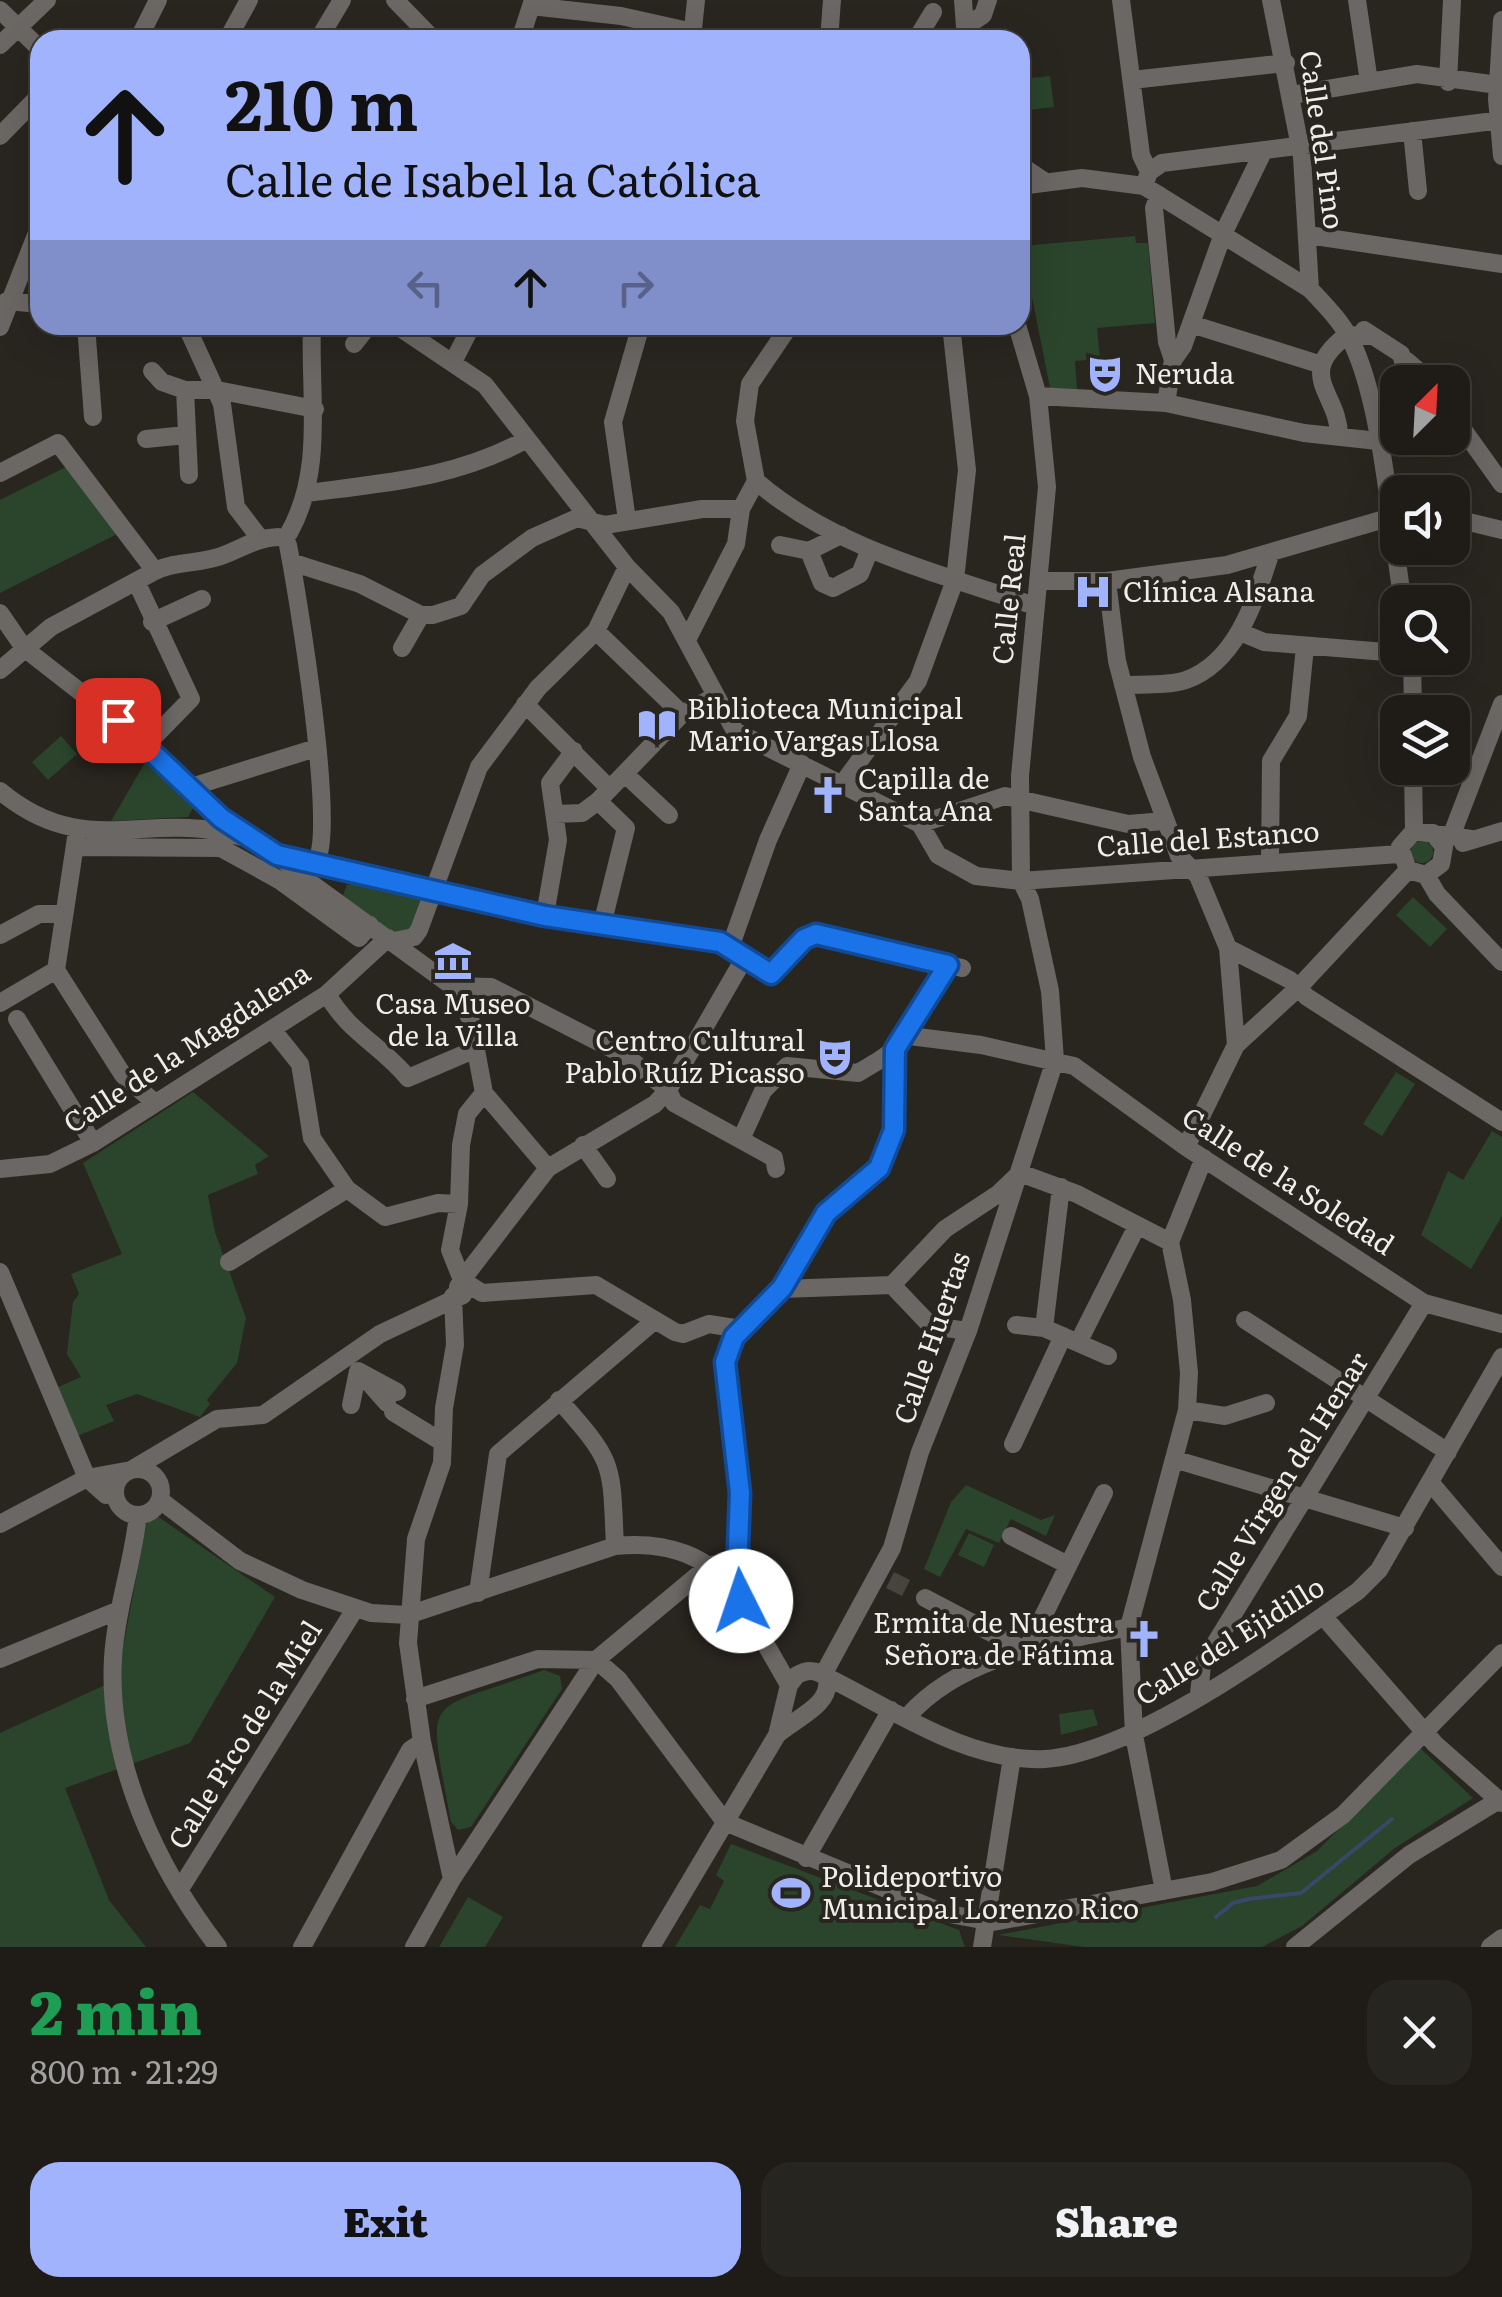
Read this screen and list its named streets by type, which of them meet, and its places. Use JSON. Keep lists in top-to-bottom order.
{
  "streets": {
    "street": [
      "Calle del Pino",
      "Calle Real",
      "Calle del Estanco",
      "Calle de la Magdalena",
      "Calle de la Soledad",
      "Calle Huertas",
      "Calle Virgen del Henar",
      "Calle del Ejidillo",
      "Calle Pico de la Miel"
    ]
  },
  "crossings": [
    ["Calle Real", "Calle del Estanco"],
    ["Calle Real", "Calle Huertas"],
    ["Calle de la Soledad", "Calle Huertas"],
    ["Calle de la Soledad", "Calle Virgen del Henar"],
    ["Calle Huertas", "Calle del Ejidillo"],
    ["Calle Virgen del Henar", "Calle del Ejidillo"]
  ],
  "places": {
    "theatre": ["Neruda", "Centro Cultural Pablo Ruíz Picasso"],
    "hospital": ["Clínica Alsana"],
    "library": ["Biblioteca Municipal Mario Vargas Llosa"],
    "church": ["Capilla de Santa Ana", "Ermita de Nuestra Señora de Fátima"],
    "museum": ["Casa Museo de la Villa"],
    "sports": ["Polideportivo Municipal Lorenzo Rico"]
  },
  "north": "top right",
  "page": {
    "turn": ["210 m", "Calle de Isabel la Católica"],
    "heading": ["2 min", "800 m · 21:29"],
    "buttons": ["Exit", "Share"]
  }
}
